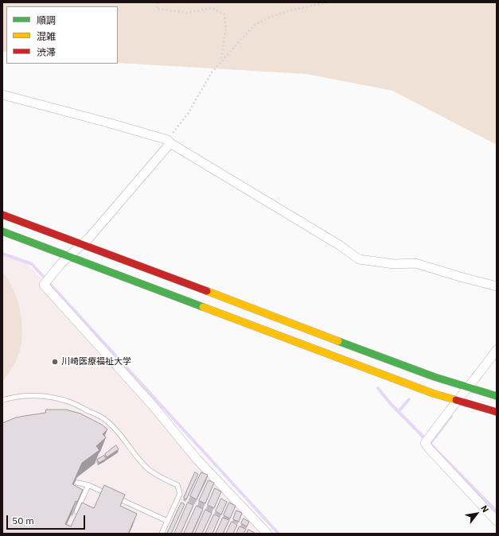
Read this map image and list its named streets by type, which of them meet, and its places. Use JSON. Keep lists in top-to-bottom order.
{
  "places": ["川崎医療福祉大学"],
  "legend": ["順調", "混雑", "渋滞"],
  "scale_bar": "50 m",
  "north": "top right"
}
